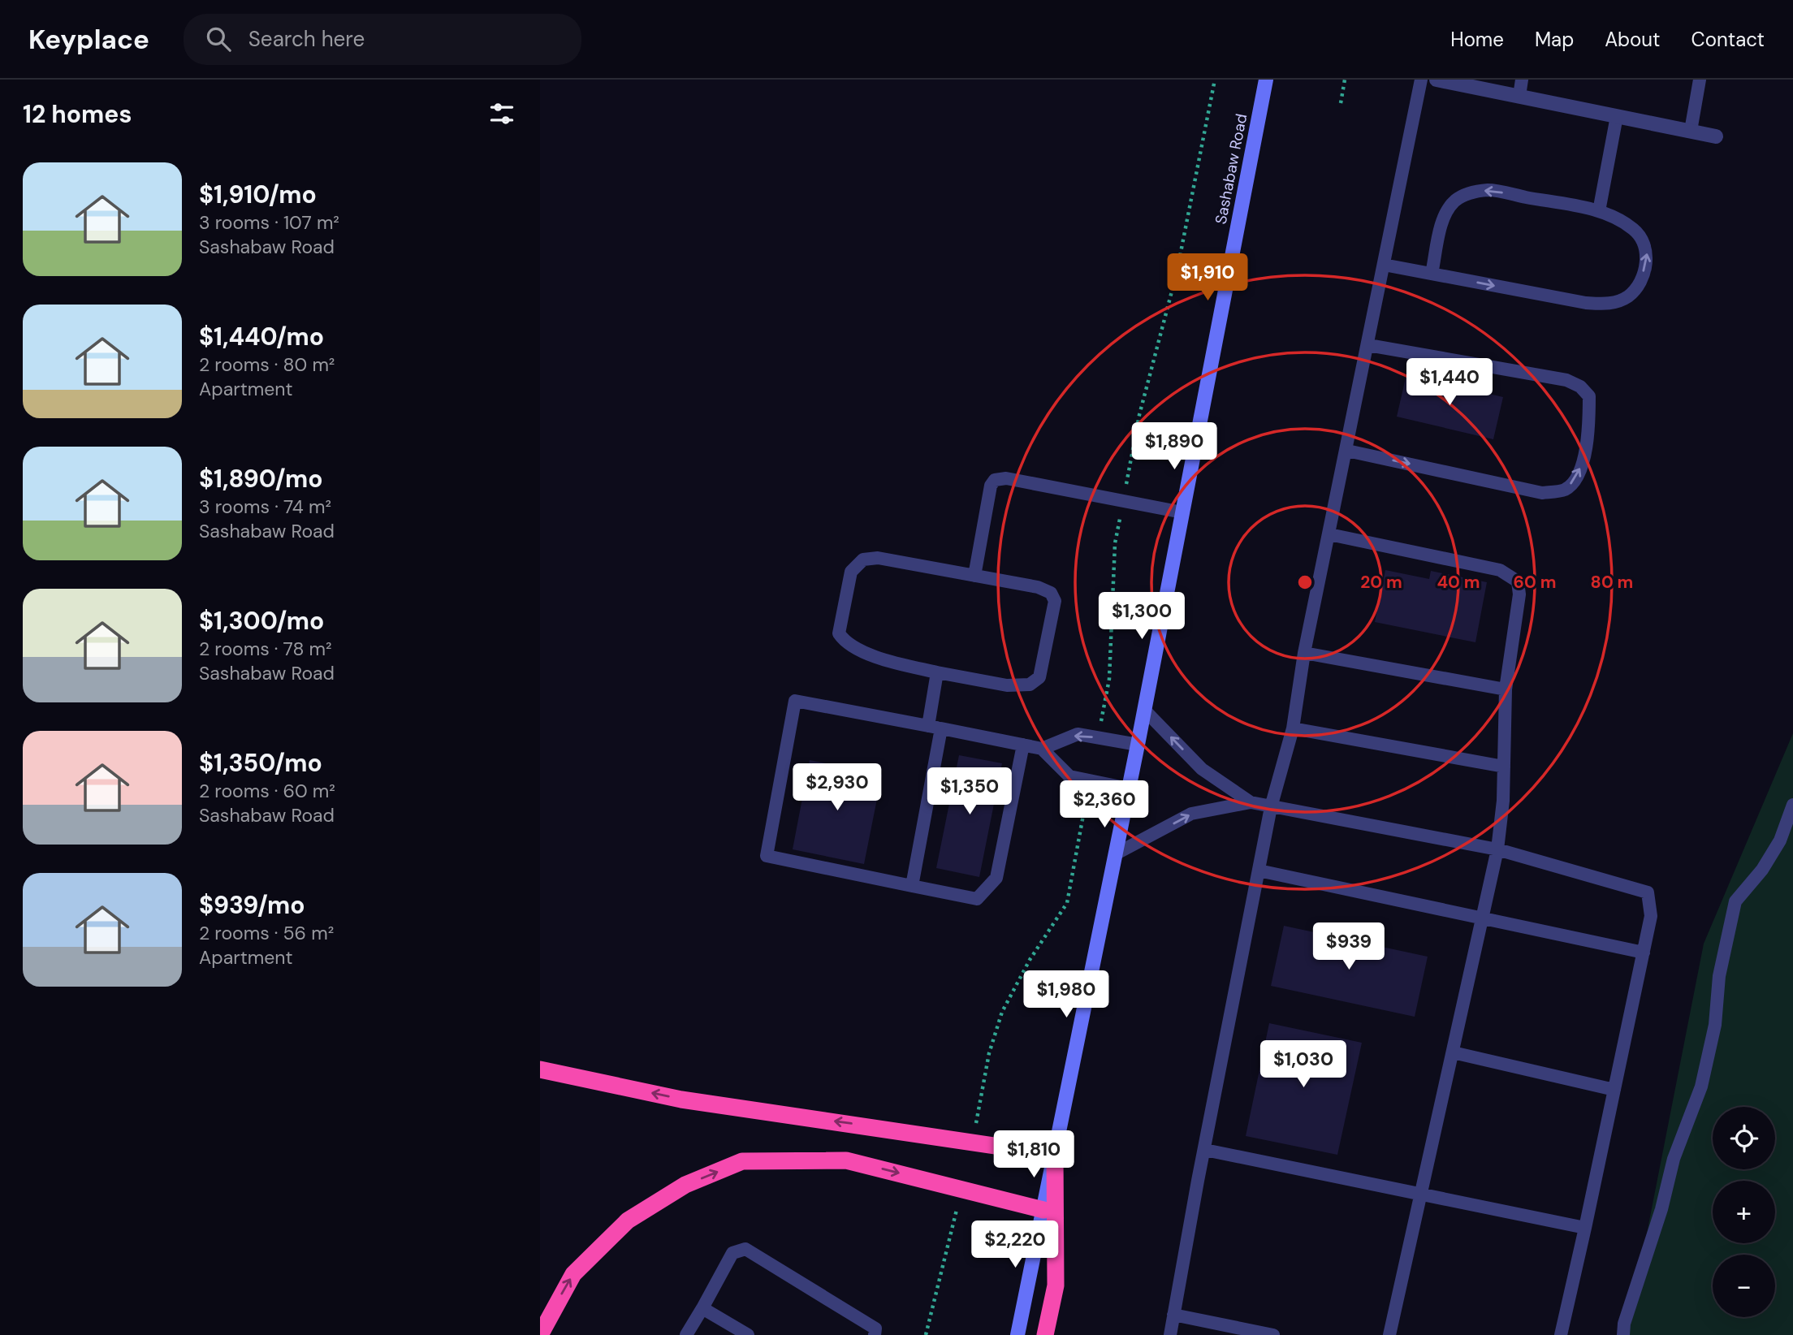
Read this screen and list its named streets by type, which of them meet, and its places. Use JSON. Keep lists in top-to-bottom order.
{
  "streets": {
    "main road": ["Sashabaw Road"]
  },
  "page": {
    "header": "Keyplace",
    "search": "Search here",
    "nav": [
      "Home",
      "Map",
      "About",
      "Contact"
    ],
    "heading": "12 homes",
    "list": [
      {
        "name": "$1,910/mo",
        "note": "3 rooms · 107 m² · Sashabaw Road"
      },
      {
        "name": "$1,440/mo",
        "note": "2 rooms · 80 m² · Apartment"
      },
      {
        "name": "$1,890/mo",
        "note": "3 rooms · 74 m² · Sashabaw Road"
      },
      {
        "name": "$1,300/mo",
        "note": "2 rooms · 78 m² · Sashabaw Road"
      },
      {
        "name": "$1,350/mo",
        "note": "2 rooms · 60 m² · Sashabaw Road"
      },
      {
        "name": "$939/mo",
        "note": "2 rooms · 56 m² · Apartment"
      }
    ],
    "price": [
      "$1,910",
      "$1,440",
      "$1,890",
      "$1,300",
      "$2,930",
      "$1,350",
      "$2,360",
      "$939",
      "$1,980",
      "$1,030",
      "$1,810",
      "$2,220"
    ],
    "map_buttons": ["+", "−"]
  },
  "rings": [
    "20 m",
    "40 m",
    "60 m",
    "80 m"
  ]
}
